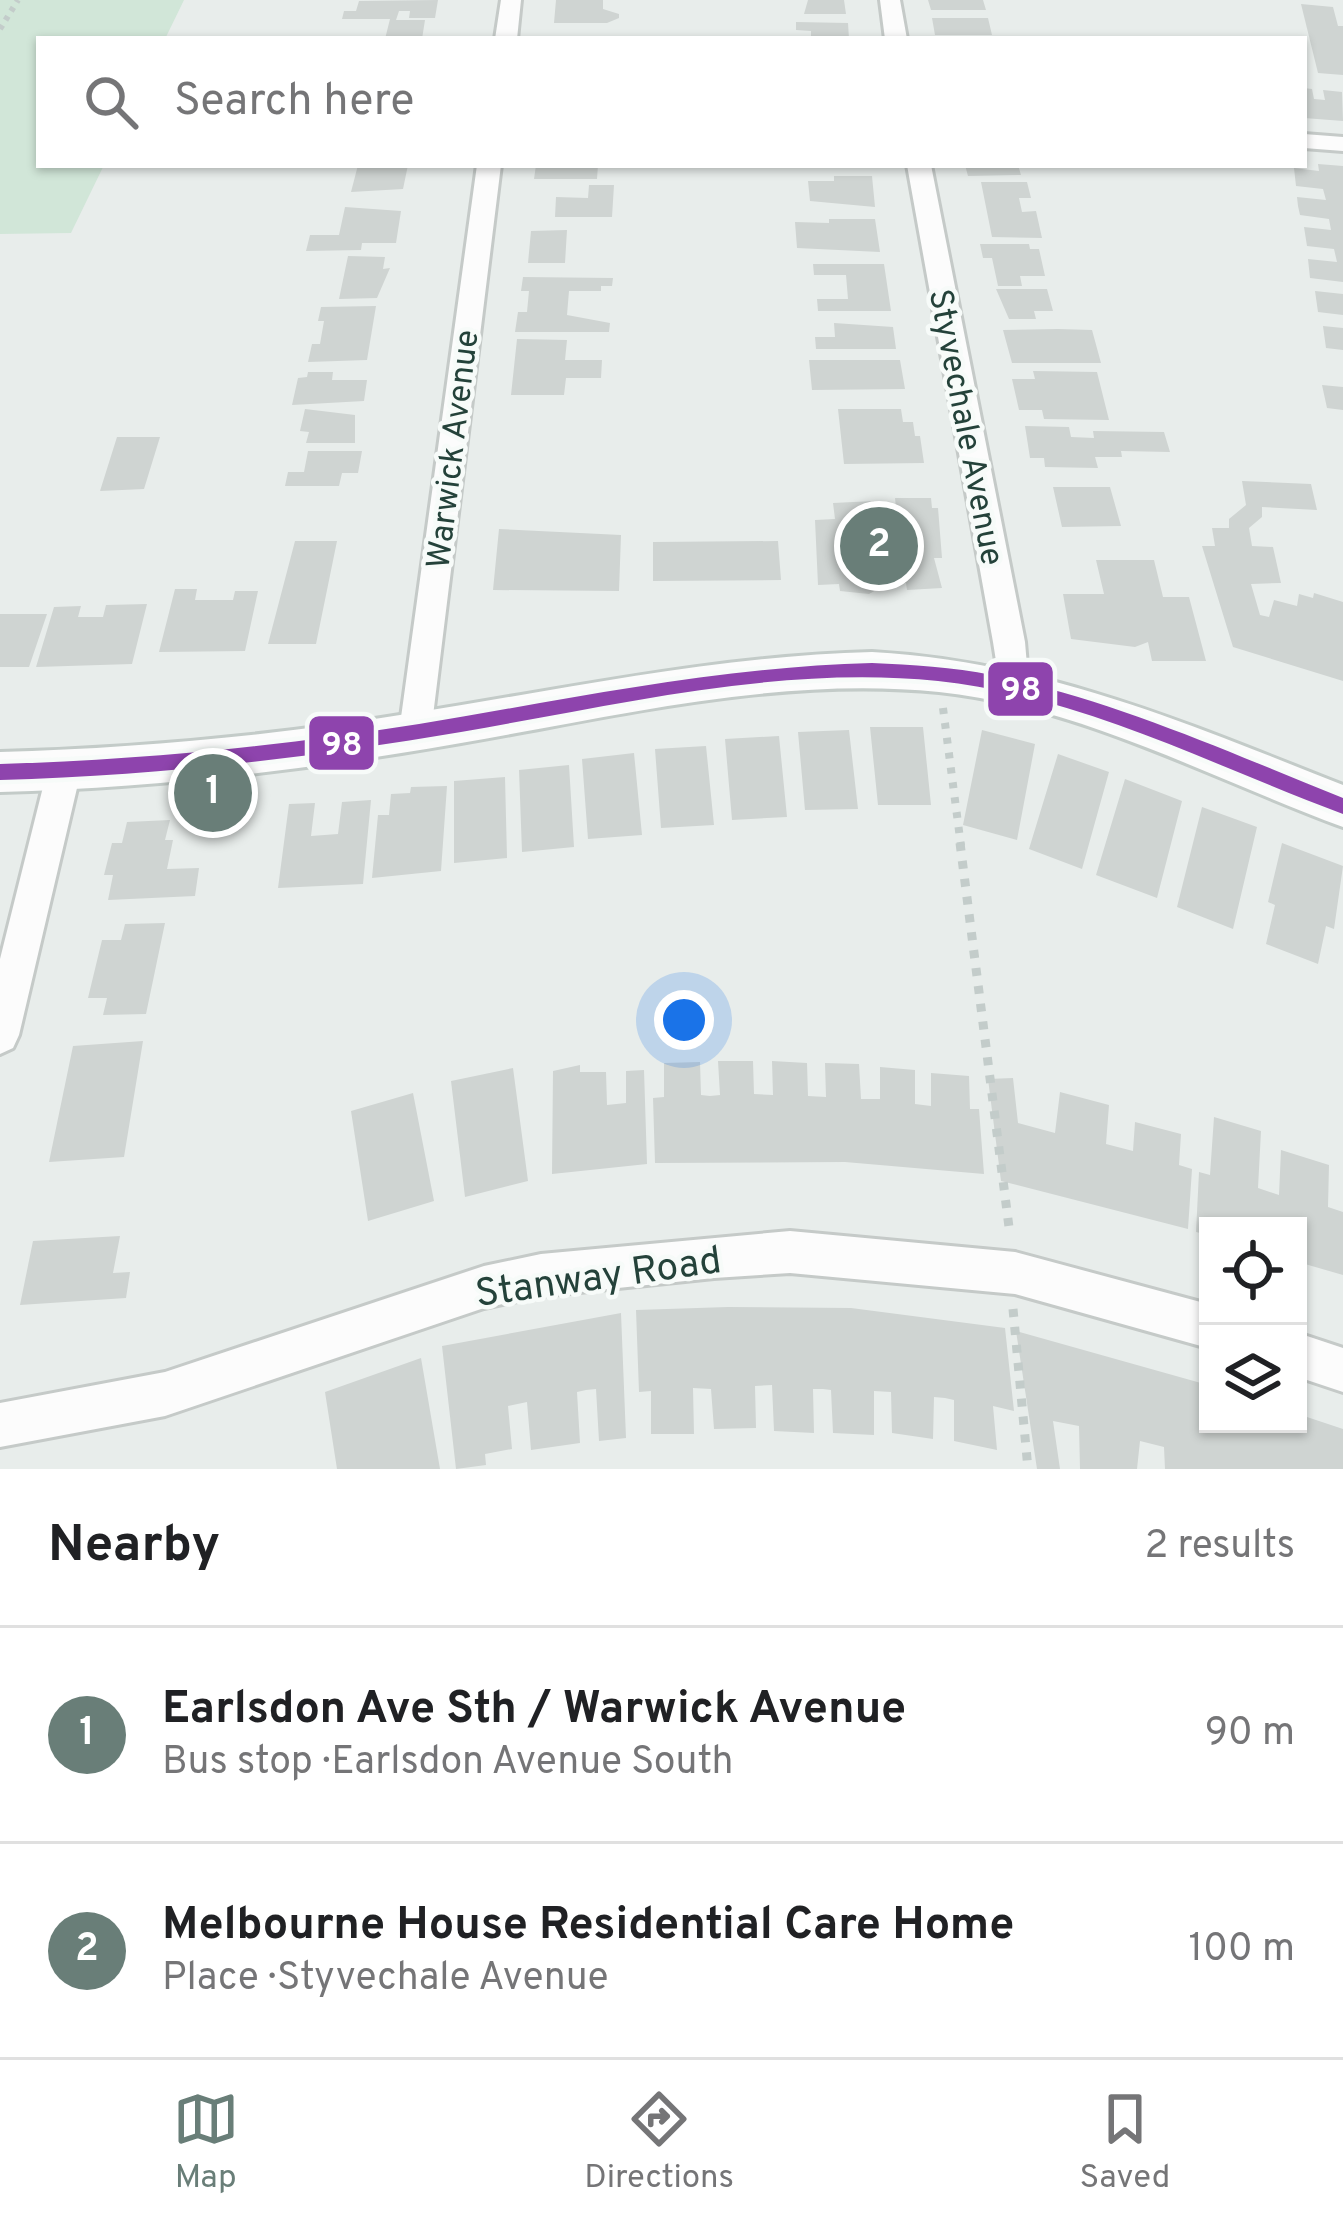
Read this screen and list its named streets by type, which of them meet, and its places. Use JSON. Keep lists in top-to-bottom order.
{
  "streets": {
    "street": ["Styvechale Avenue", "Warwick Avenue", "Stanway Road"]
  },
  "lines": ["transit line 98"],
  "page": {
    "search": "Search here",
    "pins": ["2", "1"],
    "heading": ["Nearby", "2 results"],
    "list": [
      {
        "mark": "1",
        "name": "Earlsdon Ave Sth / Warwick Avenue",
        "note": "Bus stop · Earlsdon Avenue South",
        "value": "90 m"
      },
      {
        "mark": "2",
        "name": "Melbourne House Residential Care Home",
        "note": "Place · Styvechale Avenue",
        "value": "100 m"
      }
    ],
    "nav": ["Map", "Directions", "Saved"]
  }
}
